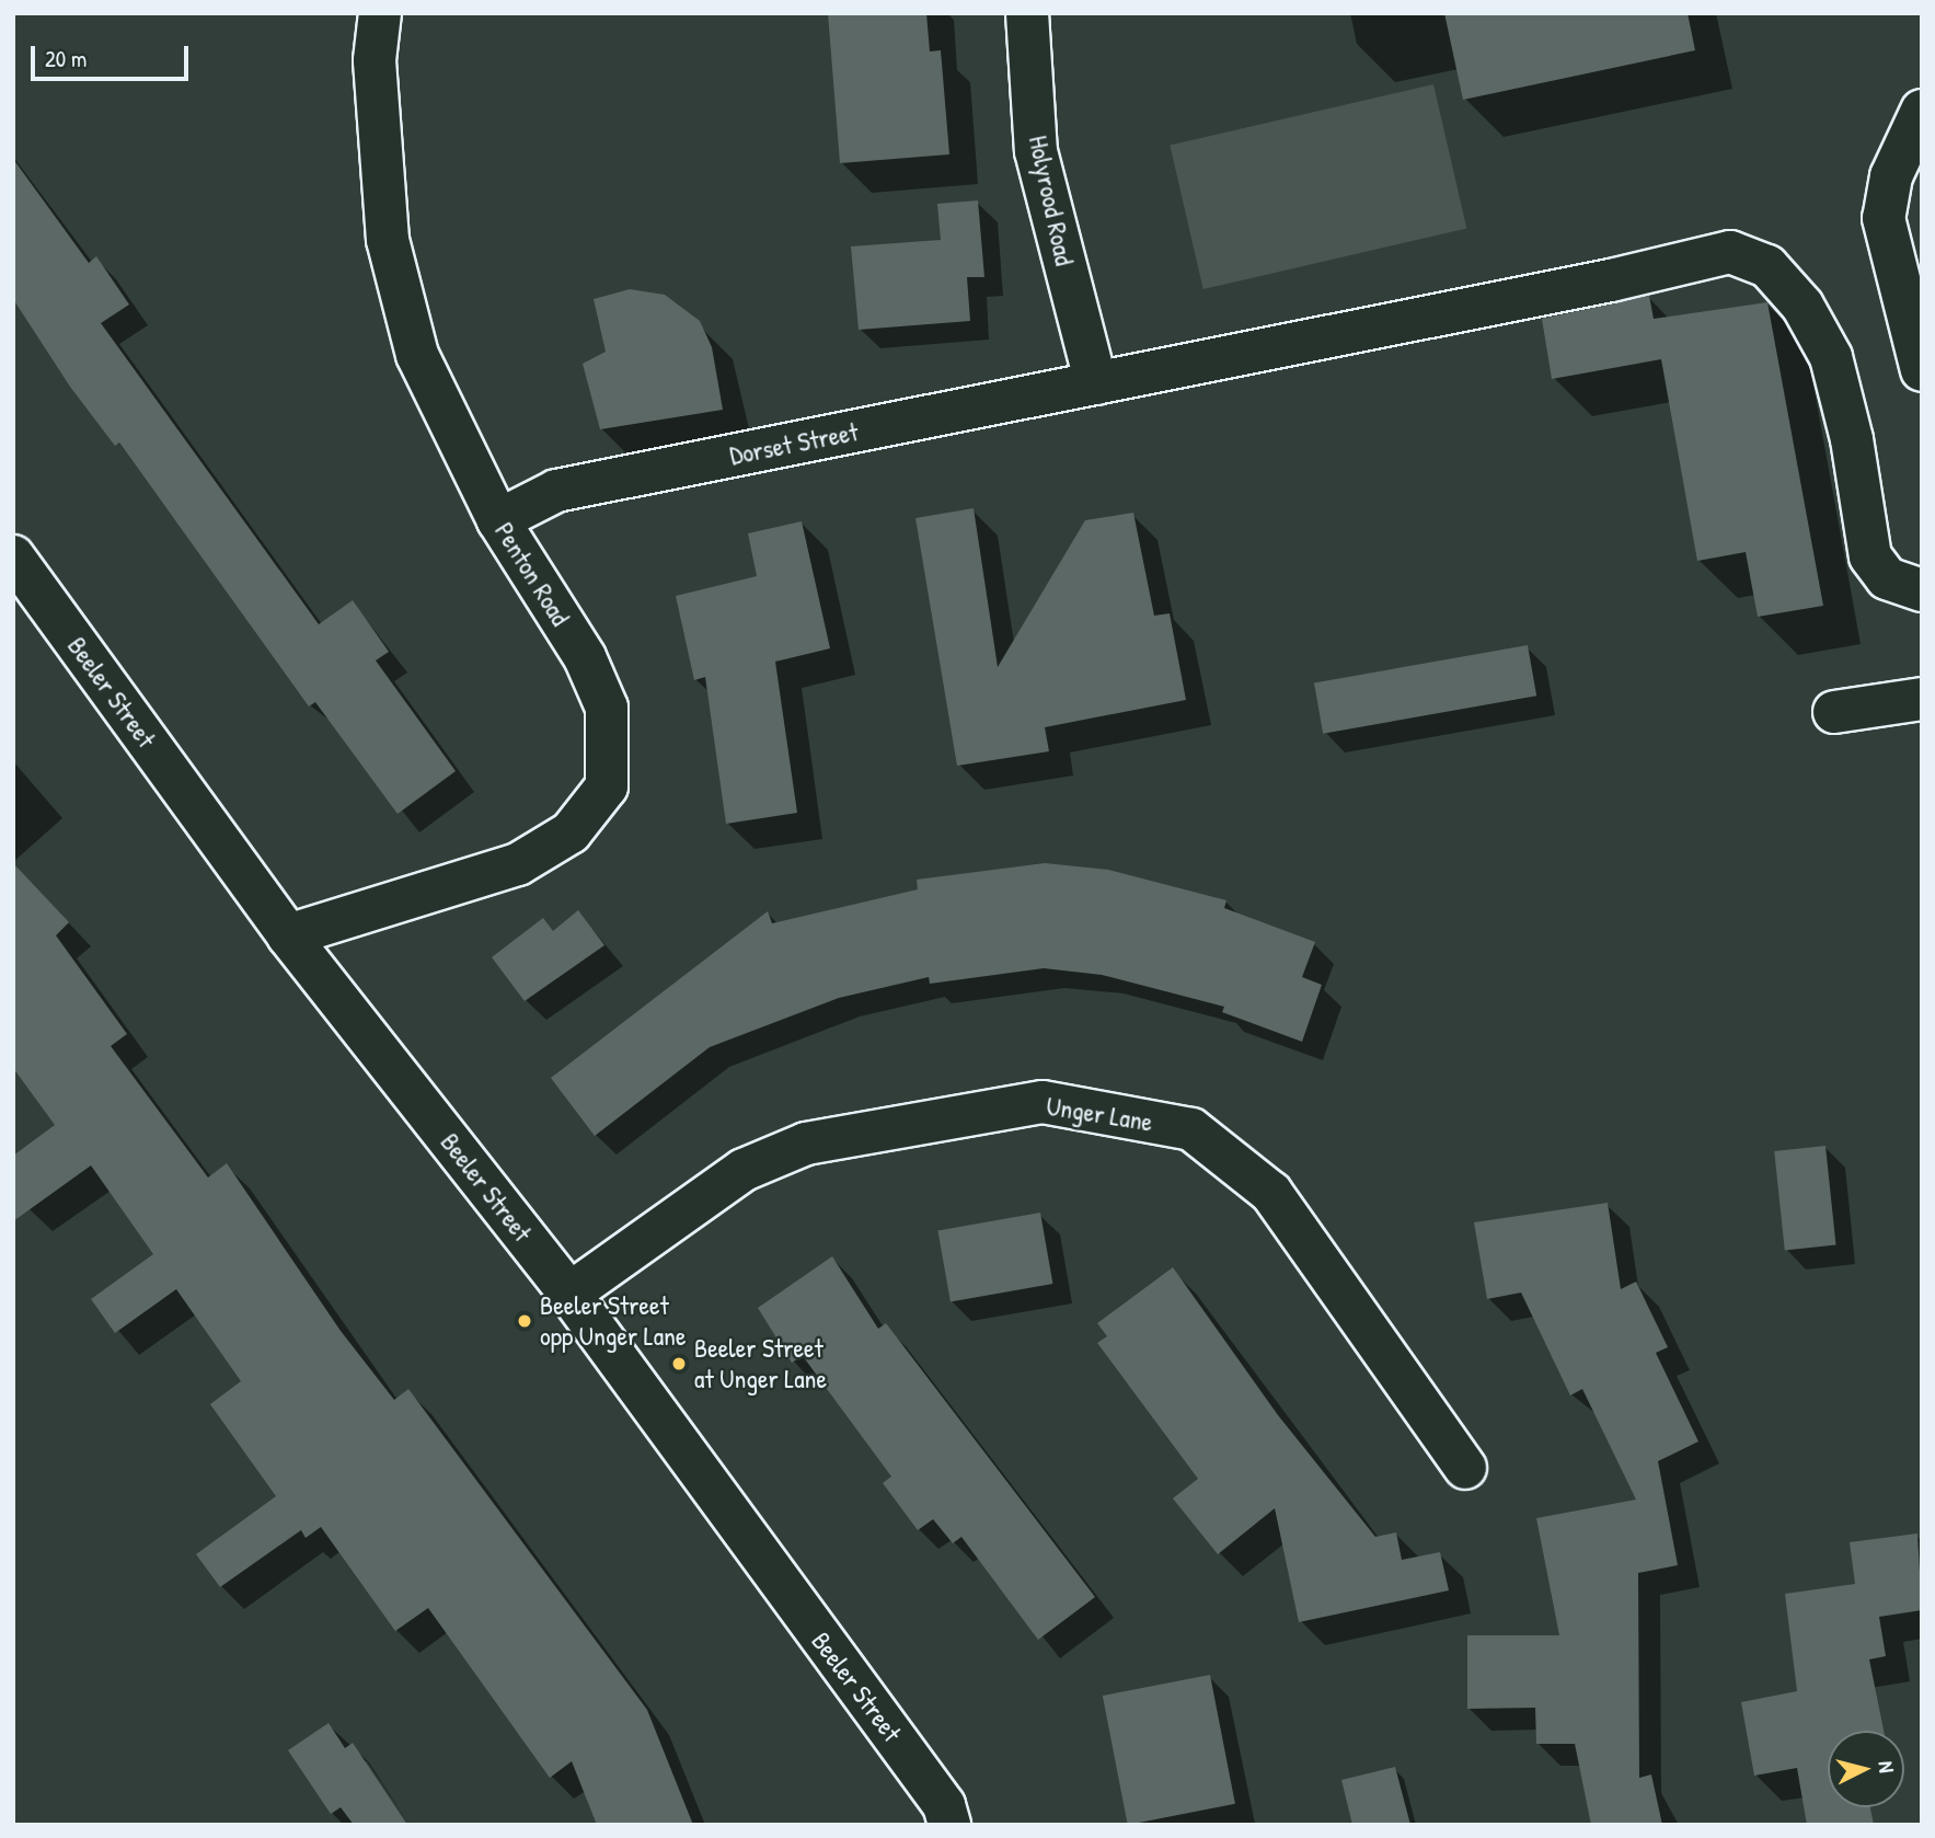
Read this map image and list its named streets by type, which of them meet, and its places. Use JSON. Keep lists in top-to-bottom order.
{
  "streets": {
    "street": [
      "Holyrood Road",
      "Dorset Street",
      "Penton Road",
      "Beeler Street",
      "Unger Lane"
    ]
  },
  "crossings": [
    ["Holyrood Road", "Dorset Street"],
    ["Dorset Street", "Penton Road"],
    ["Penton Road", "Beeler Street"],
    ["Beeler Street", "Unger Lane"]
  ],
  "places": ["Beeler Street opp Unger Lane", "Beeler Street at Unger Lane"],
  "scale_bar": "20 m",
  "north": "right"
}
